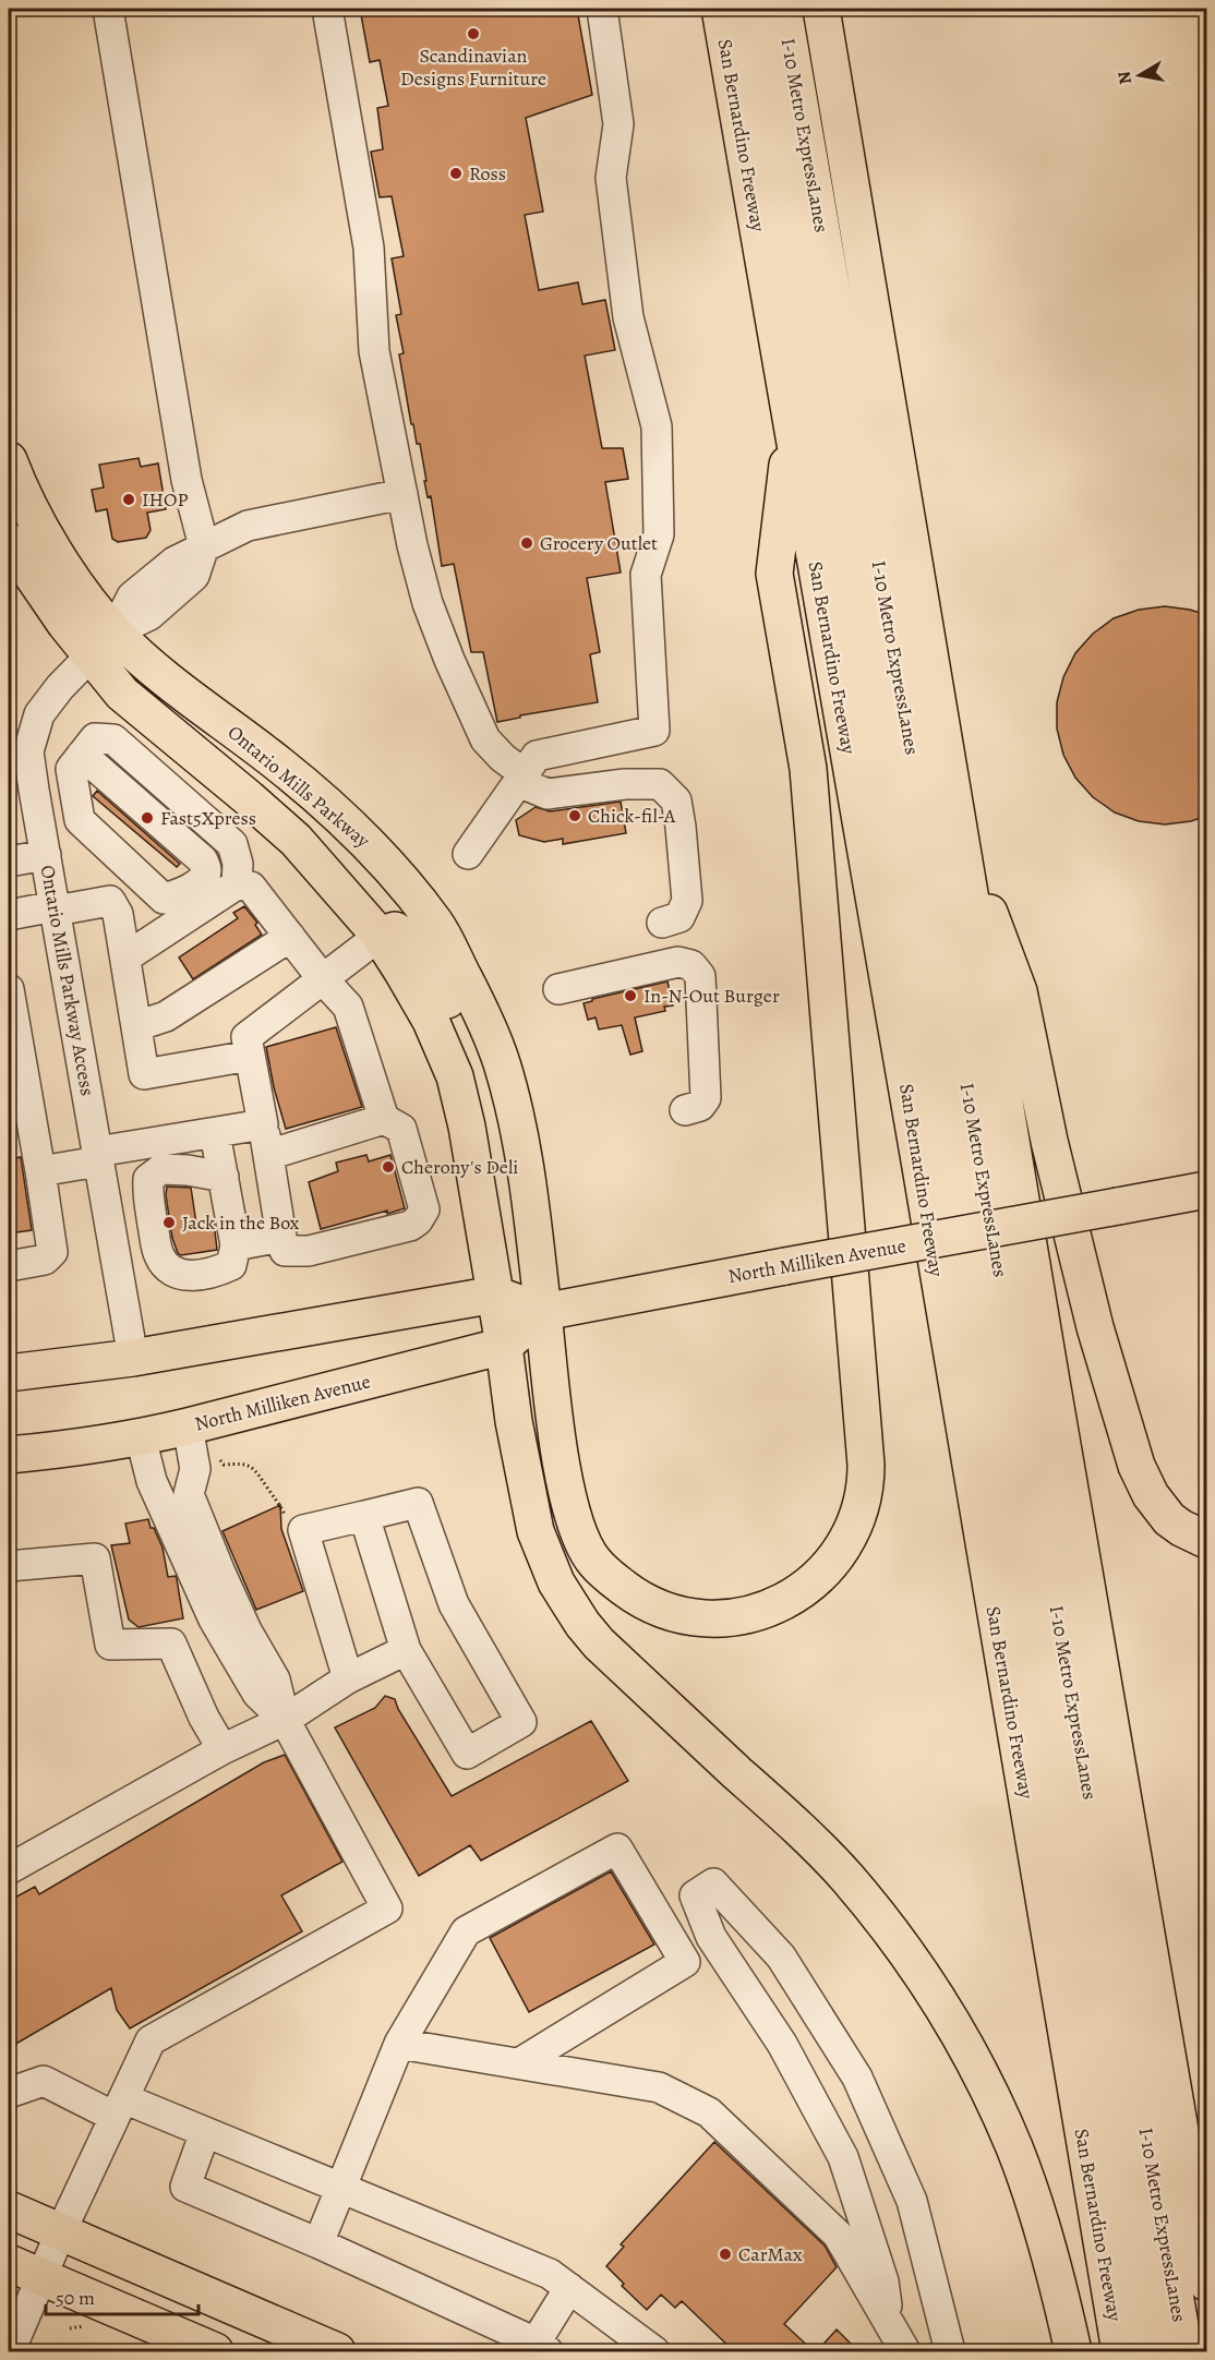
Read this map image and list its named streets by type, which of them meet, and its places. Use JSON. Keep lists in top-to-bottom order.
{
  "streets": {
    "main road": [
      "San Bernardino Freeway",
      "I-10 Metro ExpressLanes",
      "Ontario Mills Parkway",
      "North Milliken Avenue"
    ],
    "street": ["Ontario Mills Parkway Access"]
  },
  "crossings": [
    ["San Bernardino Freeway", "Ontario Mills Parkway"],
    ["Ontario Mills Parkway", "Ontario Mills Parkway Access"],
    ["Ontario Mills Parkway", "North Milliken Avenue"]
  ],
  "places": [
    "Scandinavian Designs Furniture",
    "Ross",
    "IHOP",
    "Grocery Outlet",
    "Chick-fil-A",
    "Fast5Xpress",
    "In-N-Out Burger",
    "Cherony's Deli",
    "Jack in the Box",
    "CarMax"
  ],
  "scale_bar": "50 m",
  "north": "left"
}
